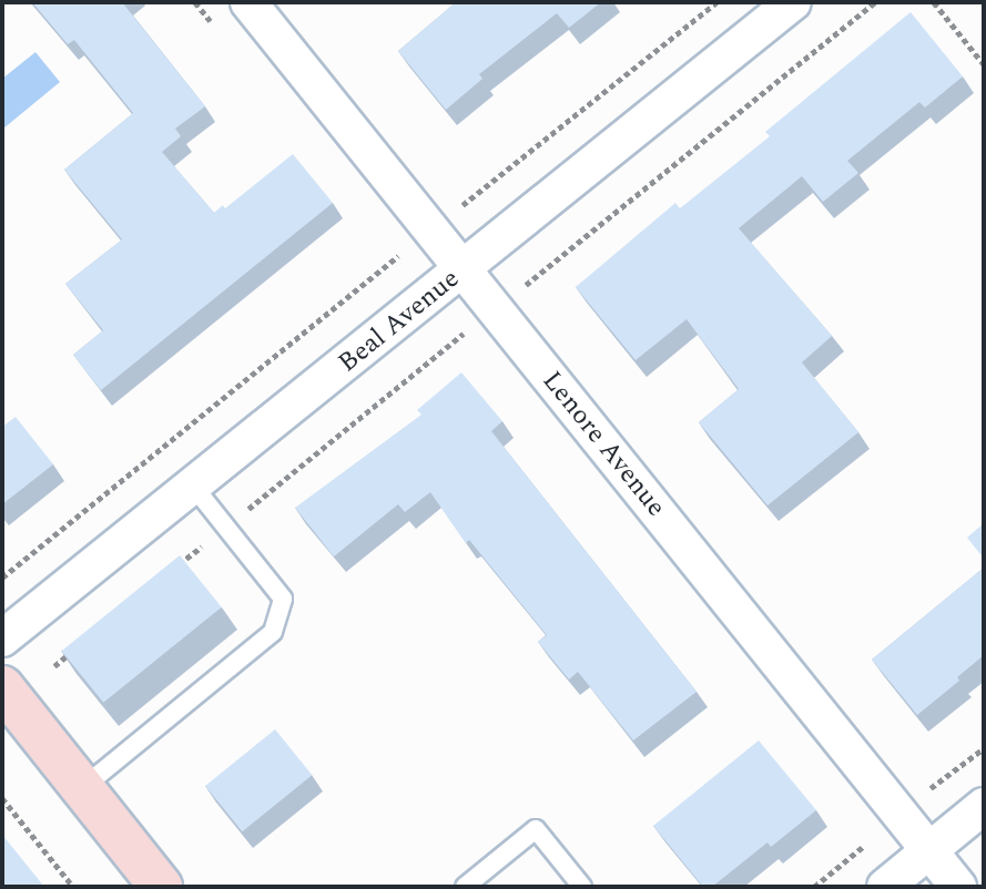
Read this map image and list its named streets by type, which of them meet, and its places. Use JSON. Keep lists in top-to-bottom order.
{
  "streets": {
    "street": ["Beal Avenue", "Lenore Avenue"]
  },
  "crossings": [
    ["Beal Avenue", "Lenore Avenue"]
  ]
}
